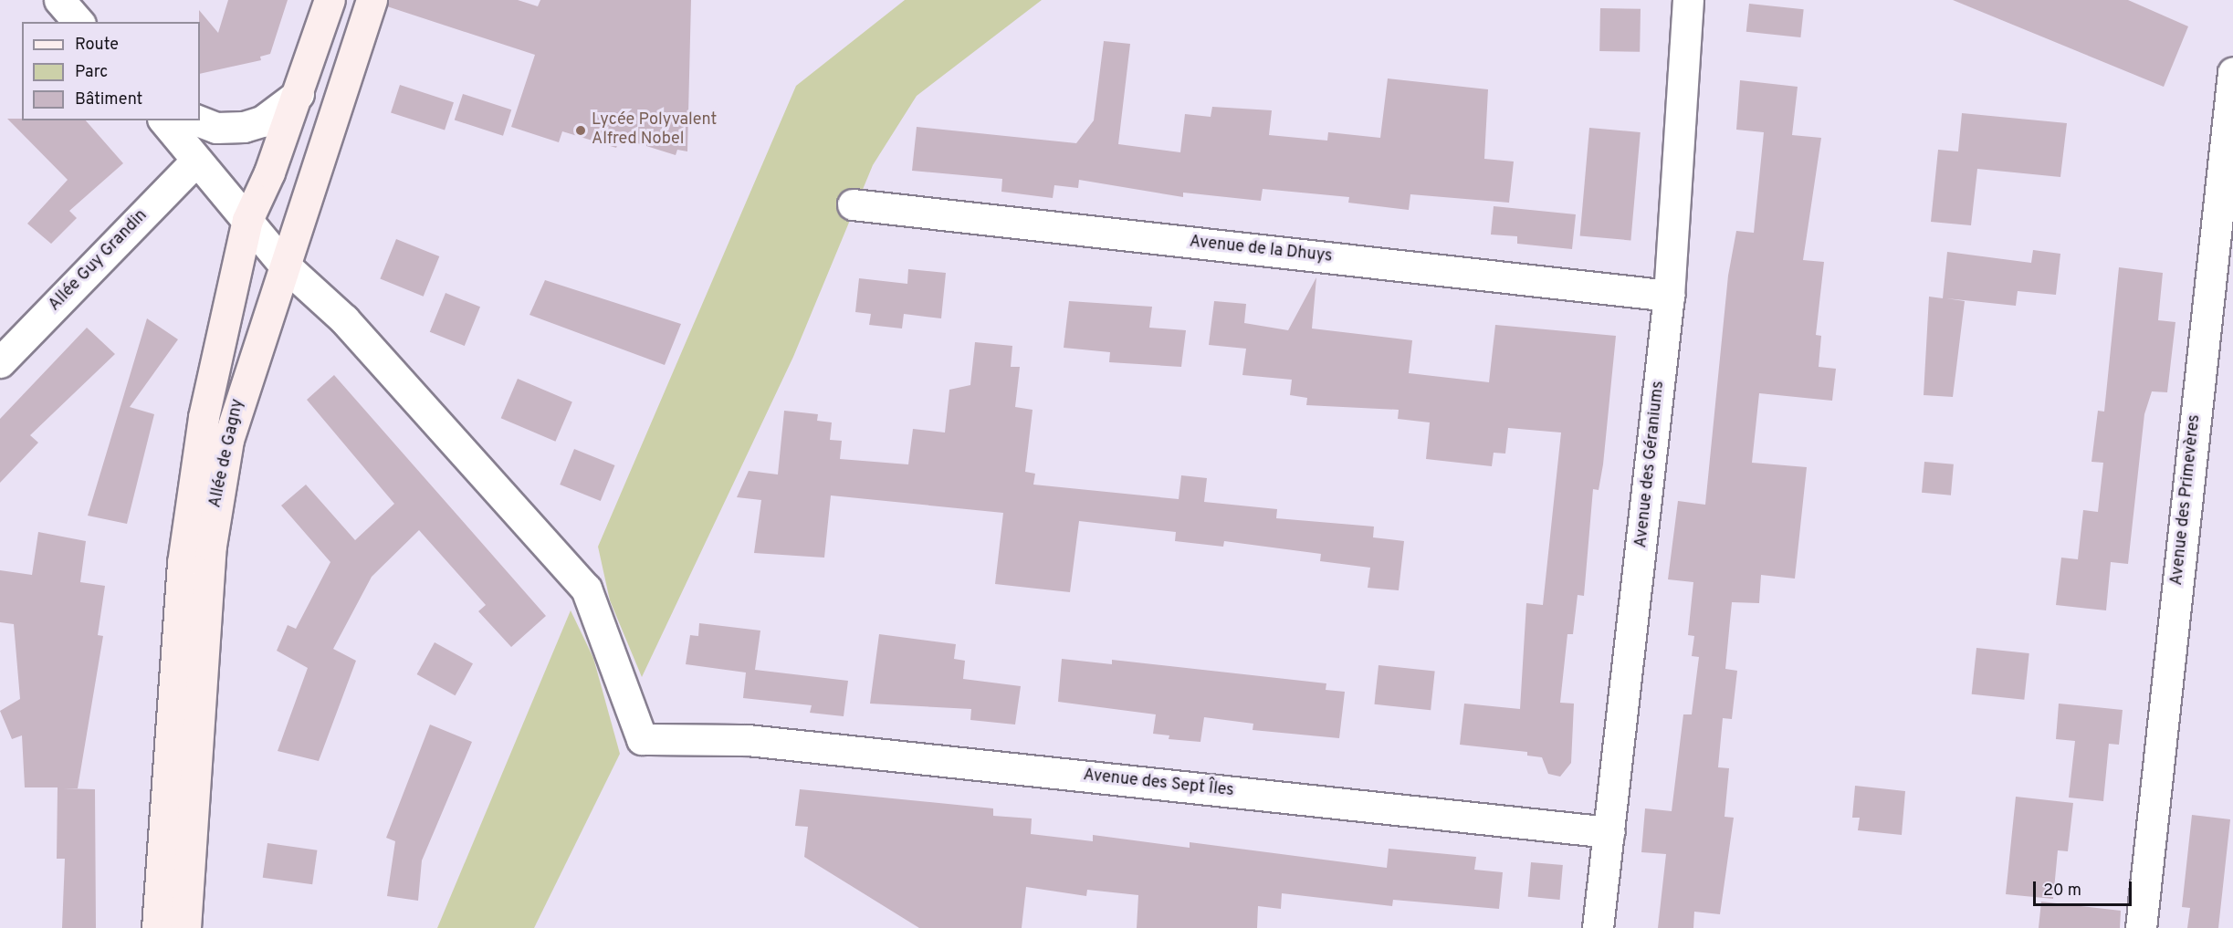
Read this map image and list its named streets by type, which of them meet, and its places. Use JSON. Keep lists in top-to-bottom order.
{
  "streets": {
    "main road": ["Allée de Gagny"],
    "street": [
      "Avenue de la Dhuys",
      "Allée Guy Grandin",
      "Avenue des Géraniums",
      "Avenue des Primevères",
      "Avenue des Sept Îles"
    ]
  },
  "crossings": [
    ["Avenue de la Dhuys", "Avenue des Géraniums"],
    ["Allée de Gagny", "Avenue des Sept Îles"],
    ["Avenue des Géraniums", "Avenue des Sept Îles"]
  ],
  "places": ["Lycée Polyvalent Alfred Nobel"],
  "legend": ["Route", "Parc", "Bâtiment"],
  "scale_bar": "20 m"
}
